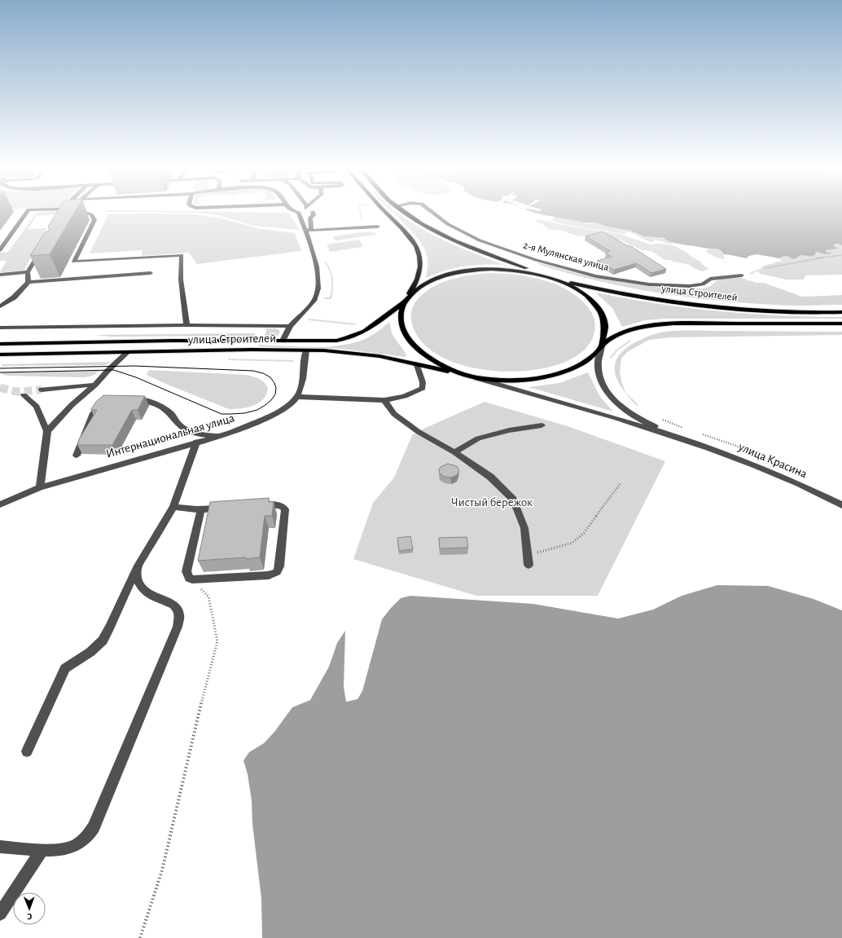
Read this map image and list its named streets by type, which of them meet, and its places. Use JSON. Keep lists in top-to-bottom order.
{
  "streets": {
    "main road": ["улица Строителей"],
    "street": ["2-я Мулянская улица", "Интернациональная улица", "улица Красина"]
  },
  "crossings": [
    ["улица Строителей", "Интернациональная улица"]
  ],
  "parks": ["Чистый бережок"],
  "north": "bottom"
}
